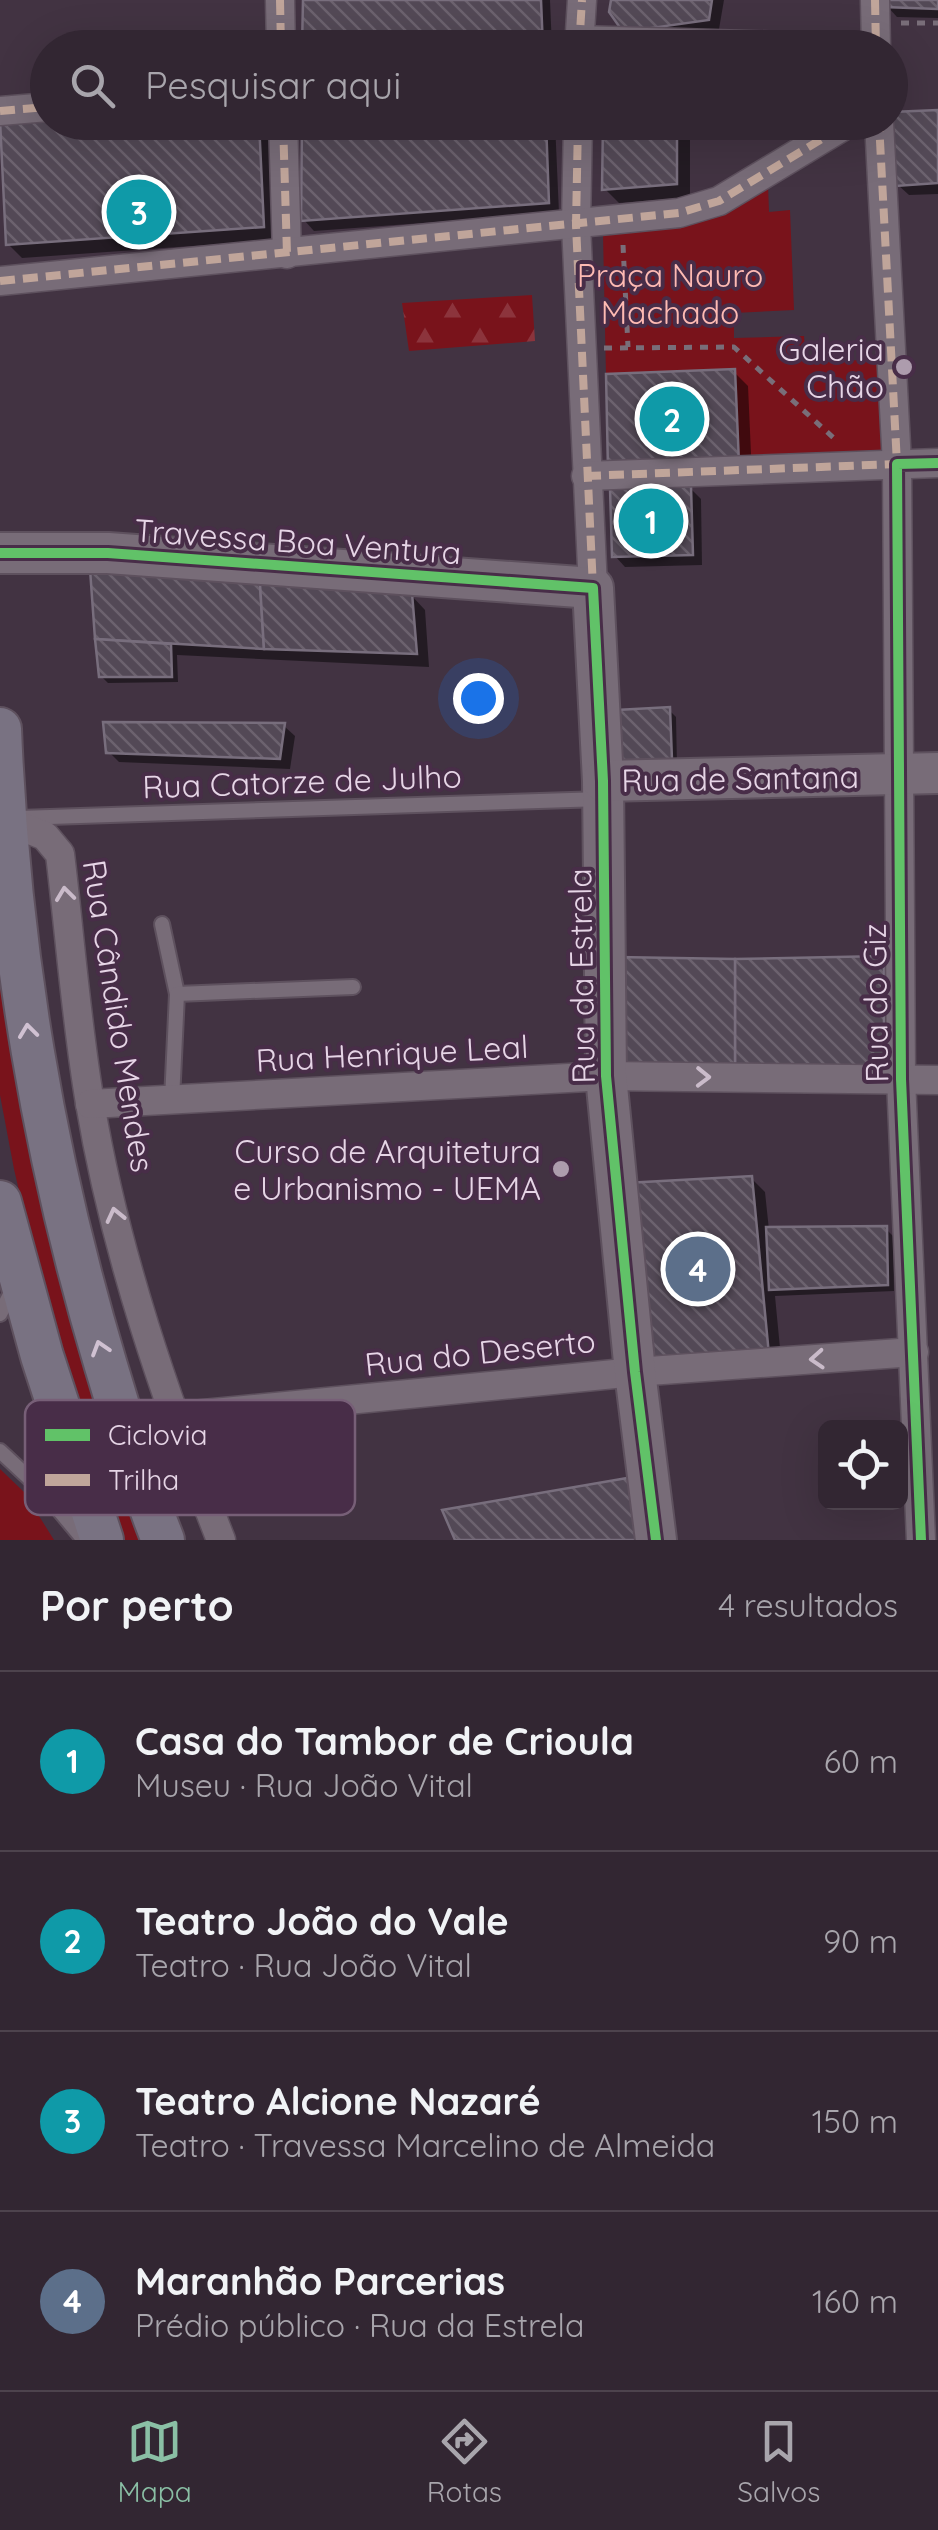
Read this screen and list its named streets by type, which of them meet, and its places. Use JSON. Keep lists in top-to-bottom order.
{
  "streets": {
    "street": [
      "Travessa Boa Ventura",
      "Rua de Santana",
      "Rua da Estrela",
      "Rua do Giz",
      "Rua Cândido Mendes",
      "Rua Henrique Leal",
      "Rua do Deserto"
    ],
    "lane": ["Rua Catorze de Julho"]
  },
  "crossings": [
    ["Travessa Boa Ventura", "Rua da Estrela"],
    ["Rua de Santana", "Rua Catorze de Julho"],
    ["Rua de Santana", "Rua da Estrela"],
    ["Rua de Santana", "Rua do Giz"],
    ["Rua Catorze de Julho", "Rua da Estrela"],
    ["Rua Catorze de Julho", "Rua Cândido Mendes"],
    ["Rua da Estrela", "Rua Henrique Leal"],
    ["Rua da Estrela", "Rua do Deserto"],
    ["Rua do Giz", "Rua Henrique Leal"],
    ["Rua do Giz", "Rua do Deserto"],
    ["Rua Cândido Mendes", "Rua Henrique Leal"]
  ],
  "one_way": ["Rua Cândido Mendes", "Rua do Deserto"],
  "parks": ["Praça Nauro Machado"],
  "places": ["Galeria Chão", "Curso de Arquitetura e Urbanismo - UEMA"],
  "legend": ["Ciclovia", "Trilha"],
  "page": {
    "search": "Pesquisar aqui",
    "pins": [
      "3",
      "2",
      "1",
      "4"
    ],
    "heading": ["Por perto", "4 resultados"],
    "list": [
      {
        "mark": "1",
        "name": "Casa do Tambor de Crioula",
        "note": "Museu · Rua João Vital",
        "value": "60 m"
      },
      {
        "mark": "2",
        "name": "Teatro João do Vale",
        "note": "Teatro · Rua João Vital",
        "value": "90 m"
      },
      {
        "mark": "3",
        "name": "Teatro Alcione Nazaré",
        "note": "Teatro · Travessa Marcelino de Almeida",
        "value": "150 m"
      },
      {
        "mark": "4",
        "name": "Maranhão Parcerias",
        "note": "Prédio público · Rua da Estrela",
        "value": "160 m"
      }
    ],
    "nav": ["Mapa", "Rotas", "Salvos"]
  }
}
